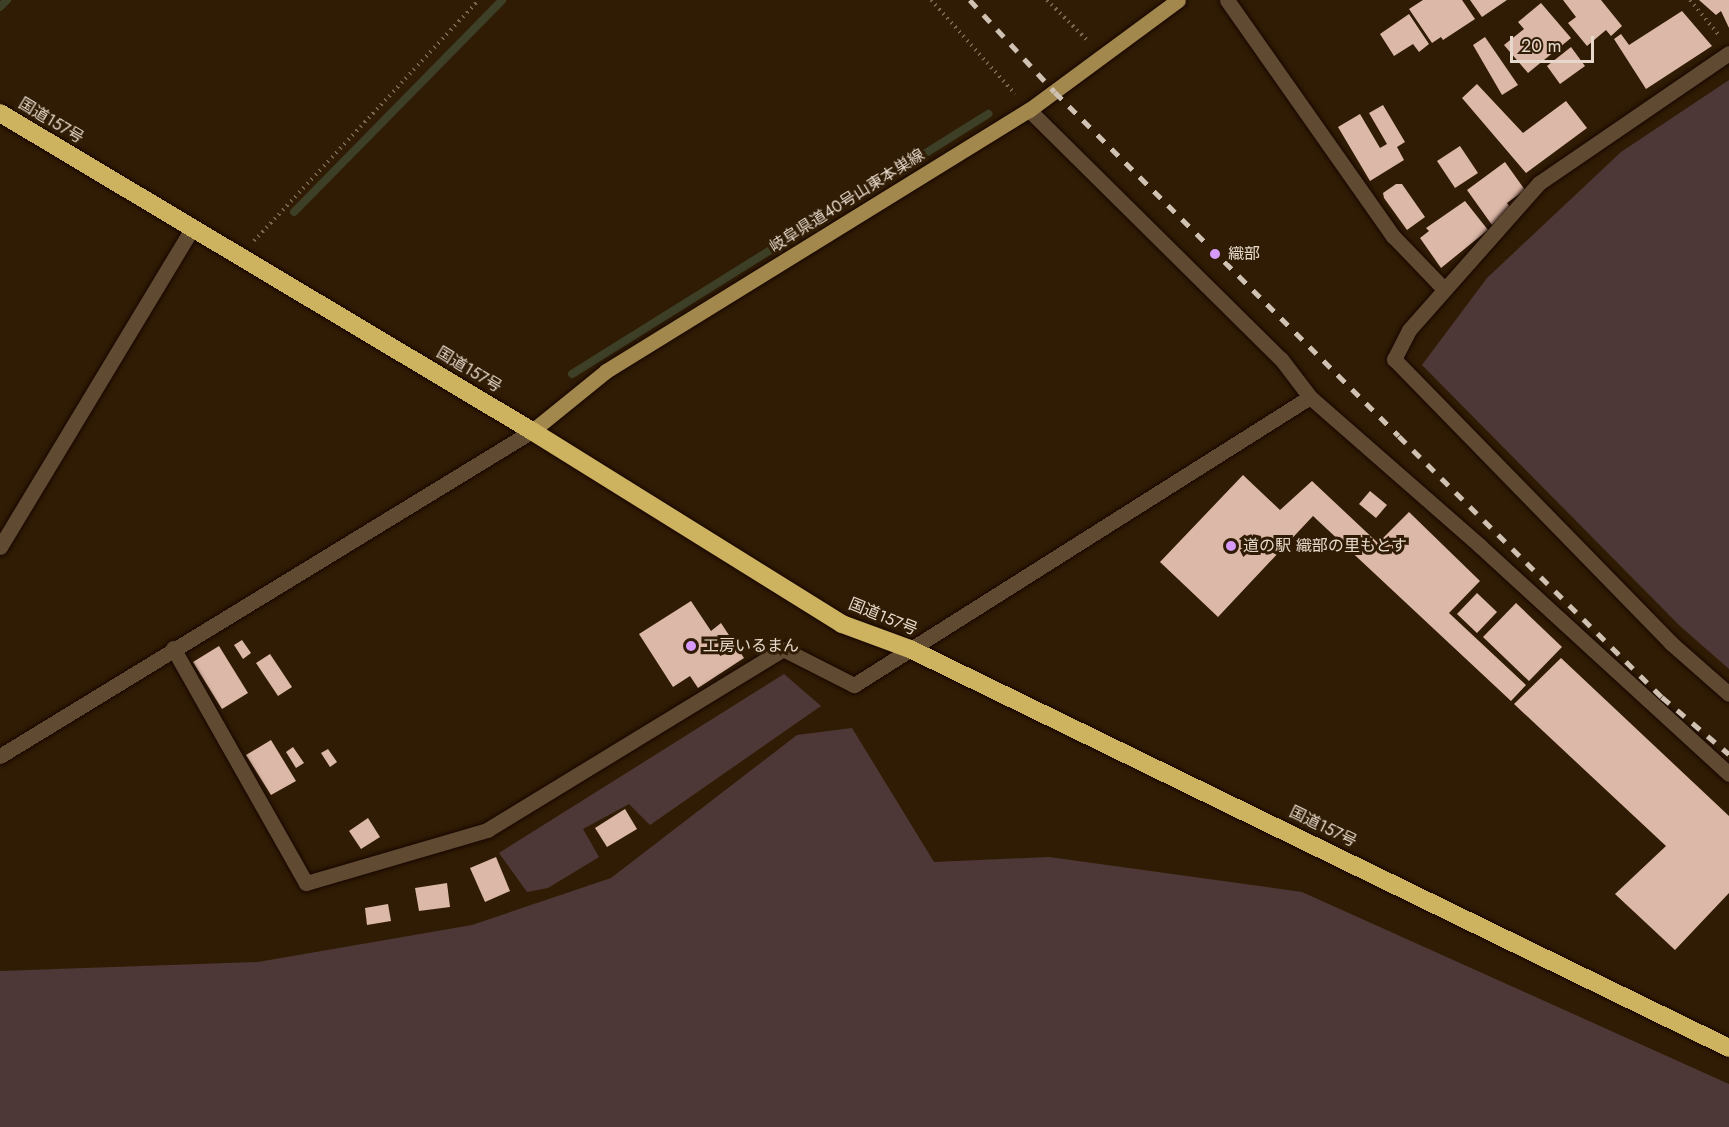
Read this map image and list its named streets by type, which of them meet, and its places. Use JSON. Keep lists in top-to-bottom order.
{
  "streets": {
    "highway": ["国道157号"],
    "main road": ["岐阜県道40号山東本巣線"]
  },
  "crossings": [
    ["国道157号", "岐阜県道40号山東本巣線"]
  ],
  "places": ["織部", "道の駅 織部の里もとす", "工房いるまん"],
  "scale_bar": "20 m"
}
